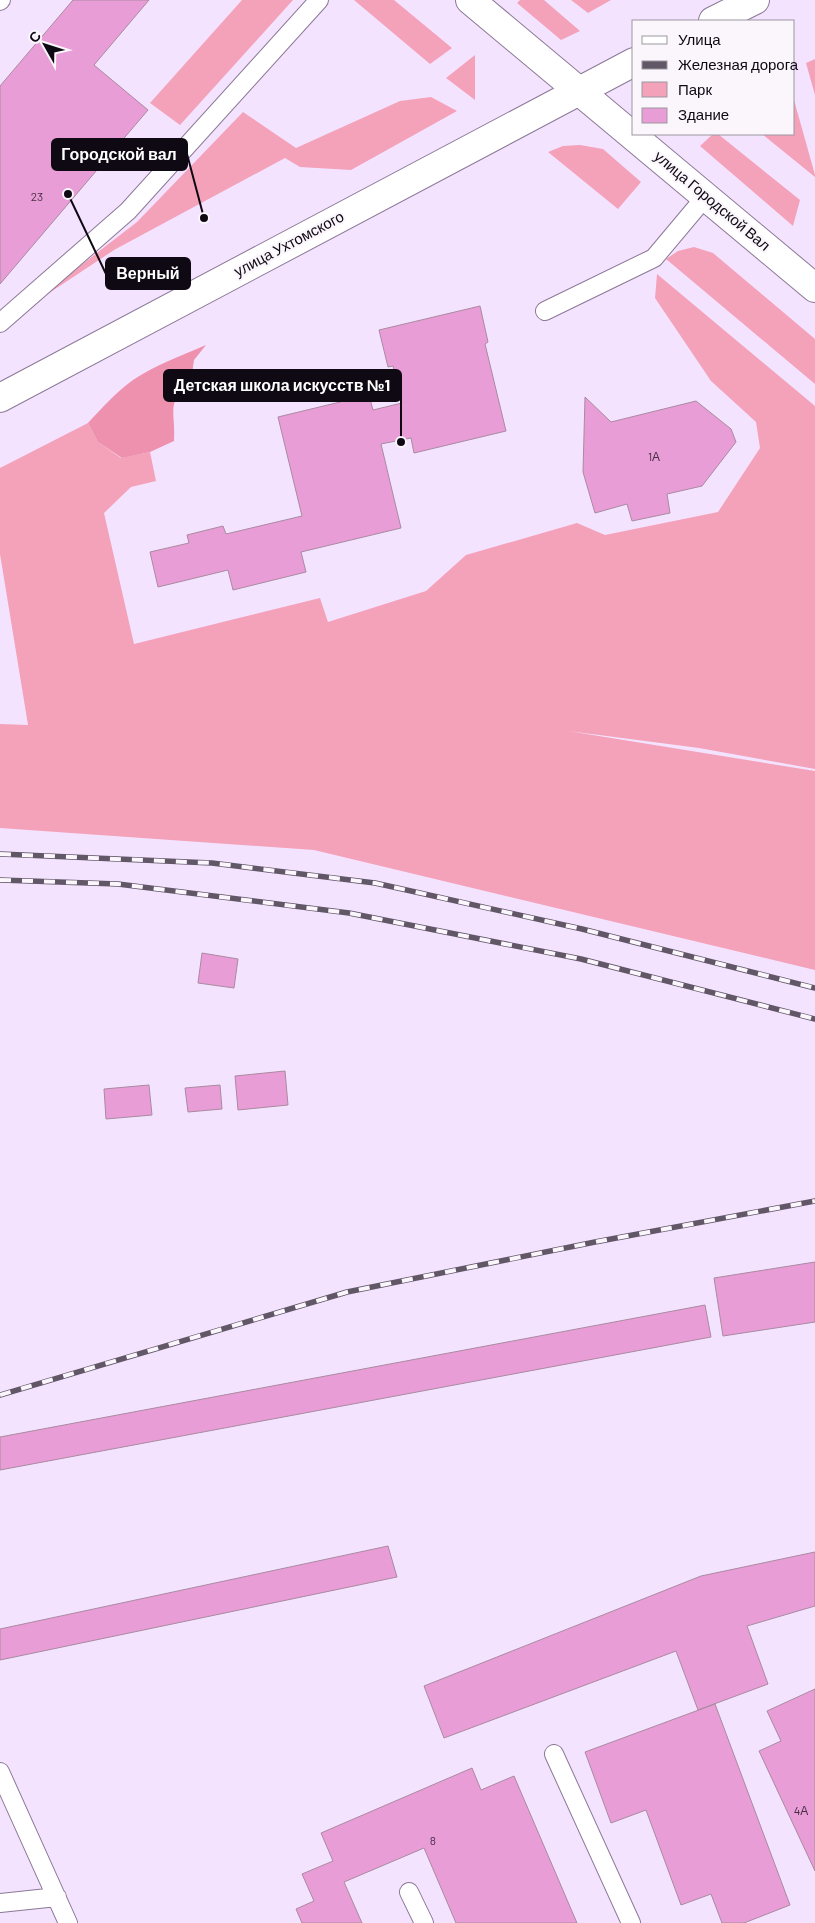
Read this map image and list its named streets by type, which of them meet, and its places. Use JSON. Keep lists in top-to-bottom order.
{
  "streets": {
    "street": ["улица Городской Вал", "улица Ухтомского"]
  },
  "crossings": [
    ["улица Городской Вал", "улица Ухтомского"]
  ],
  "places": ["Верный", "Городской вал", "Детская школа искусств №1"],
  "house_numbers": [
    "23",
    "1А",
    "4А",
    "8"
  ],
  "legend": [
    "Улица",
    "Железная дорога",
    "Парк",
    "Здание"
  ],
  "north": "top left"
}
